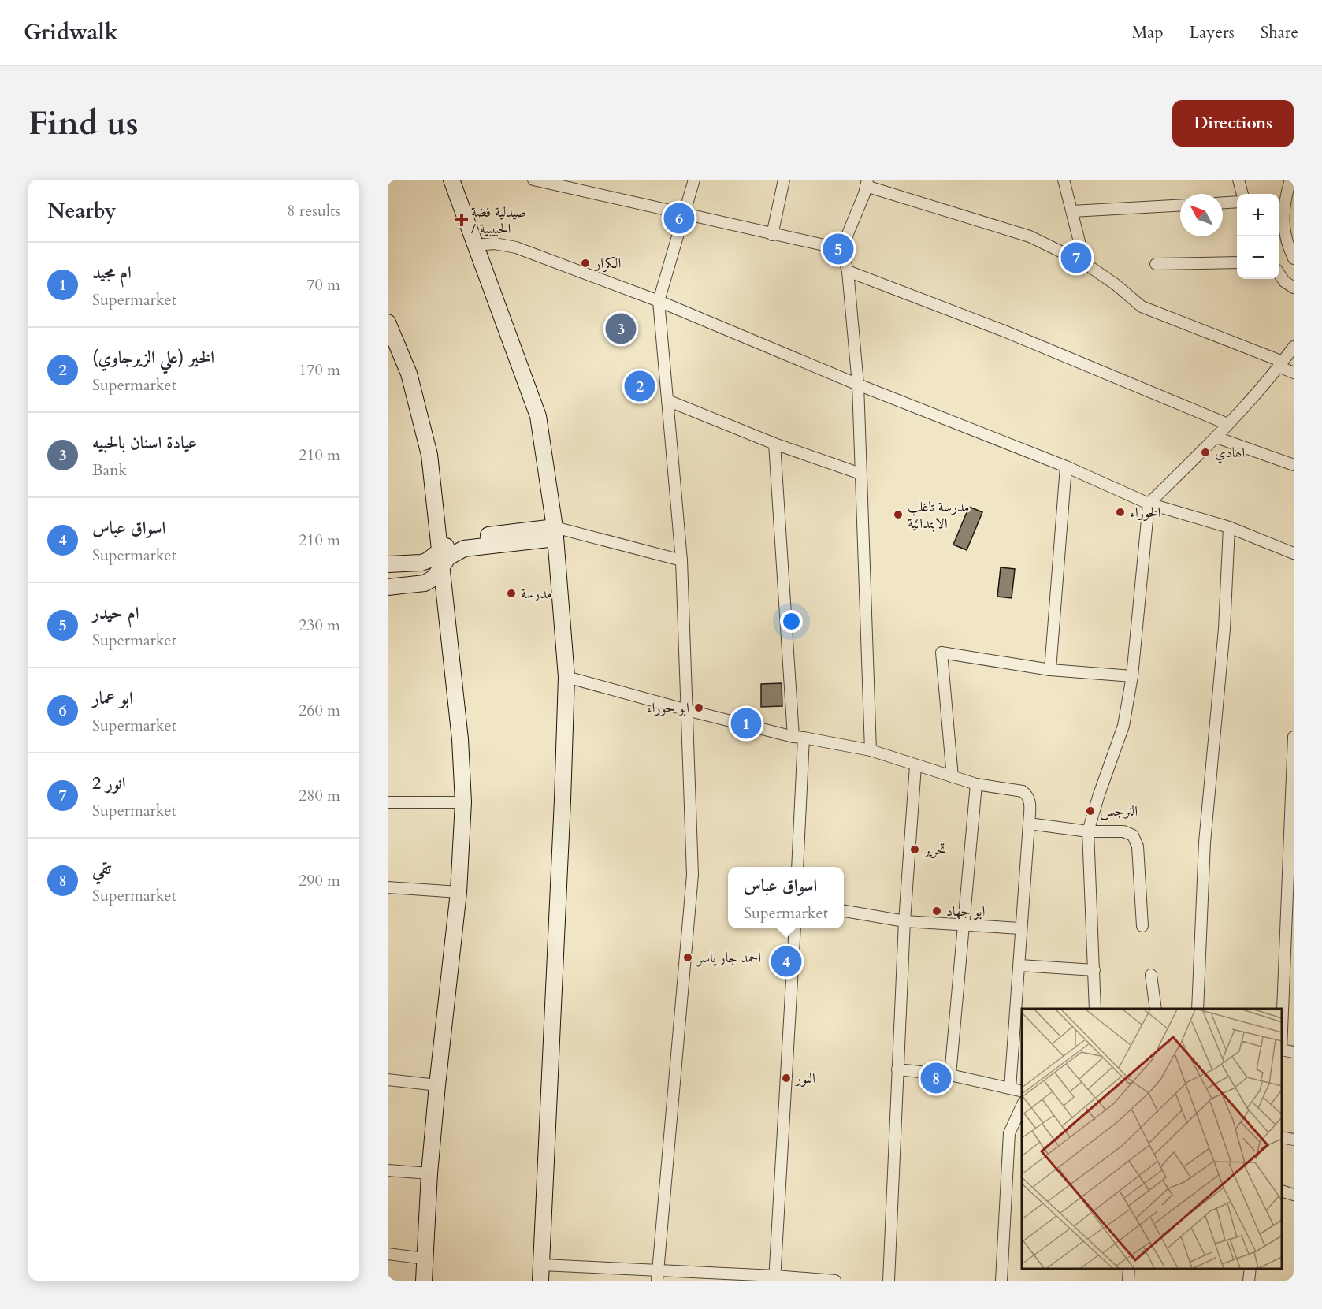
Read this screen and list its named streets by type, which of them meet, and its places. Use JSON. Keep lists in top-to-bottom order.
{
  "places": {
    "health": ["صيدلية فضة / الحبيبية"],
    "other": [
      "الكرار",
      "الهادي",
      "الحوراء",
      "مدرسة تاغلب الابتدائية",
      "مدرسة",
      "ابو حوراء",
      "النرجس",
      "تحرير",
      "ابو جهاد",
      "احمد جار ياسر",
      "النور"
    ]
  },
  "north": "top left",
  "page": {
    "header": "Gridwalk",
    "nav": ["Map", "Layers", "Share"],
    "buttons": "Directions",
    "title": "Find us",
    "heading": ["Nearby", "8 results"],
    "map_buttons": ["+", "−"],
    "pins": [
      "6",
      "5",
      "7",
      "3",
      "2",
      "1",
      "4",
      "8"
    ],
    "list": [
      {
        "mark": "1",
        "name": "ام مجيد",
        "note": "Supermarket",
        "value": "70 m"
      },
      {
        "mark": "2",
        "name": "الخير (علي الزيرجاوي)",
        "note": "Supermarket",
        "value": "170 m"
      },
      {
        "mark": "3",
        "name": "عيادة اسنان بالحبيه",
        "note": "Bank",
        "value": "210 m"
      },
      {
        "mark": "4",
        "name": "اسواق عباس",
        "note": "Supermarket",
        "value": "210 m"
      },
      {
        "mark": "5",
        "name": "ام حيدر",
        "note": "Supermarket",
        "value": "230 m"
      },
      {
        "mark": "6",
        "name": "ابو عمار",
        "note": "Supermarket",
        "value": "260 m"
      },
      {
        "mark": "7",
        "name": "انور 2",
        "note": "Supermarket",
        "value": "280 m"
      },
      {
        "mark": "8",
        "name": "تقي",
        "note": "Supermarket",
        "value": "290 m"
      }
    ],
    "popup": ["اسواق عباس", "Supermarket"]
  }
}
